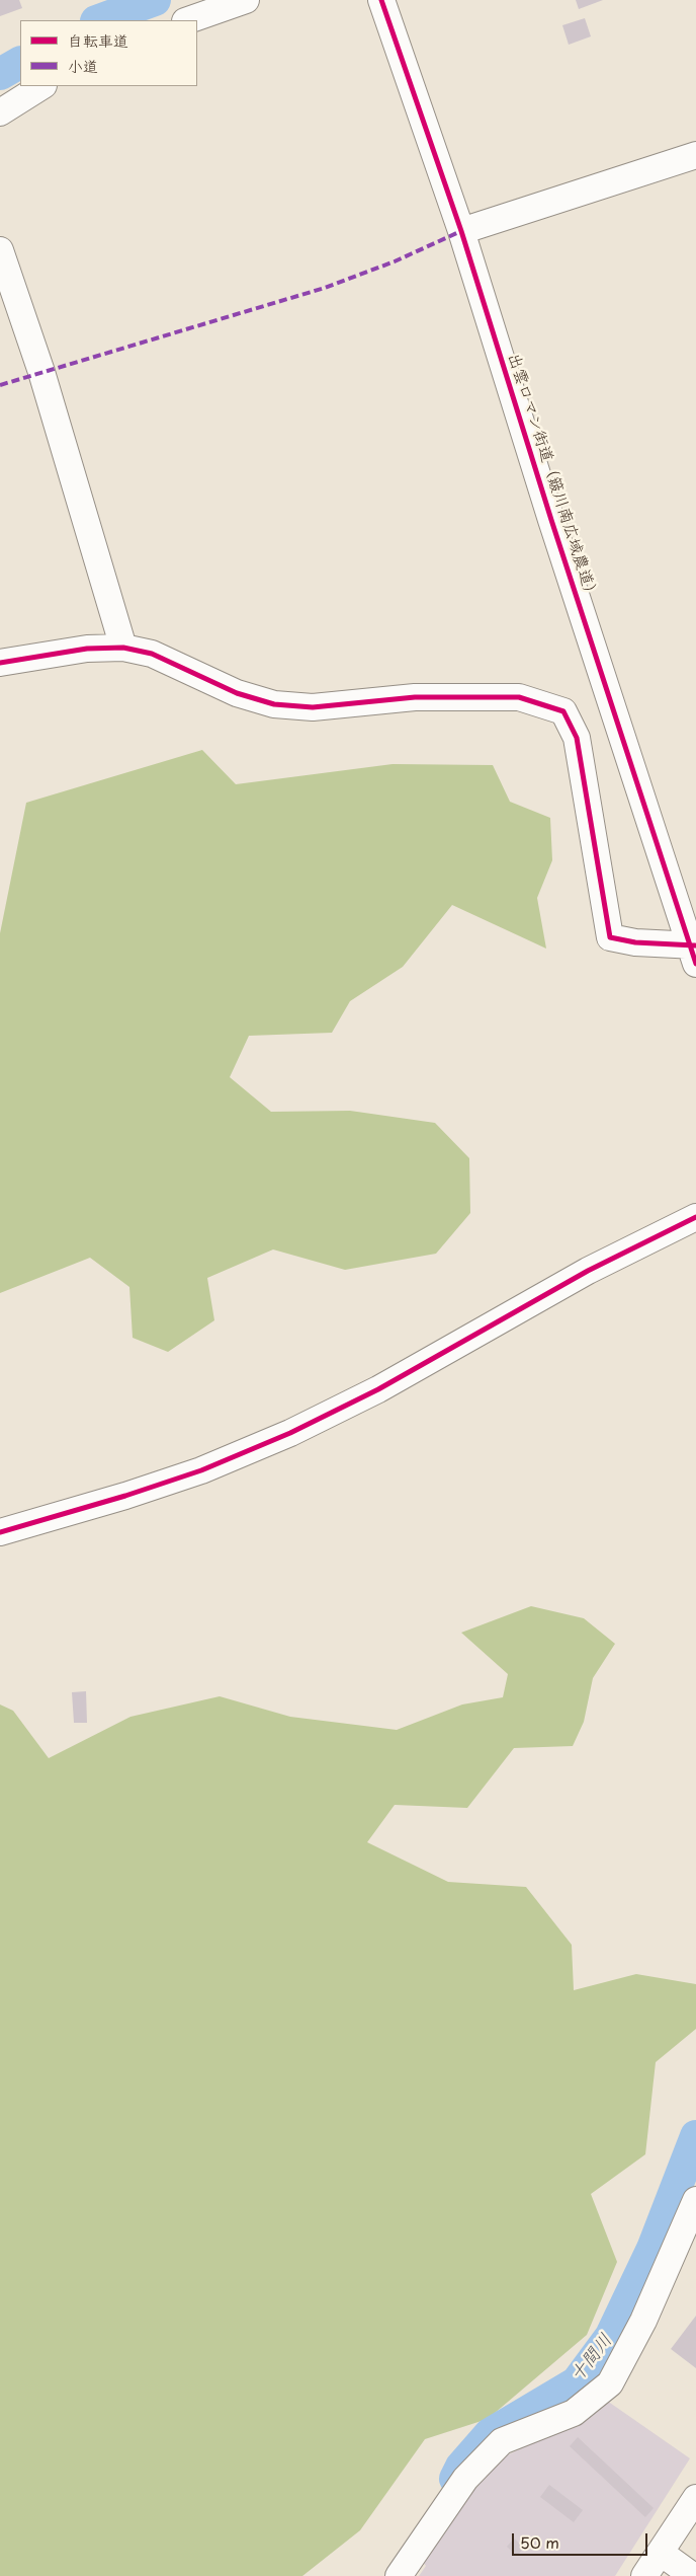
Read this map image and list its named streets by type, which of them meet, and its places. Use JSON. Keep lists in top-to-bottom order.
{
  "streets": {
    "street": ["出雲ロマン街道（簸川南広域農道）"]
  },
  "water": ["十間川"],
  "legend": ["自転車道", "小道"],
  "scale_bar": "50 m"
}
